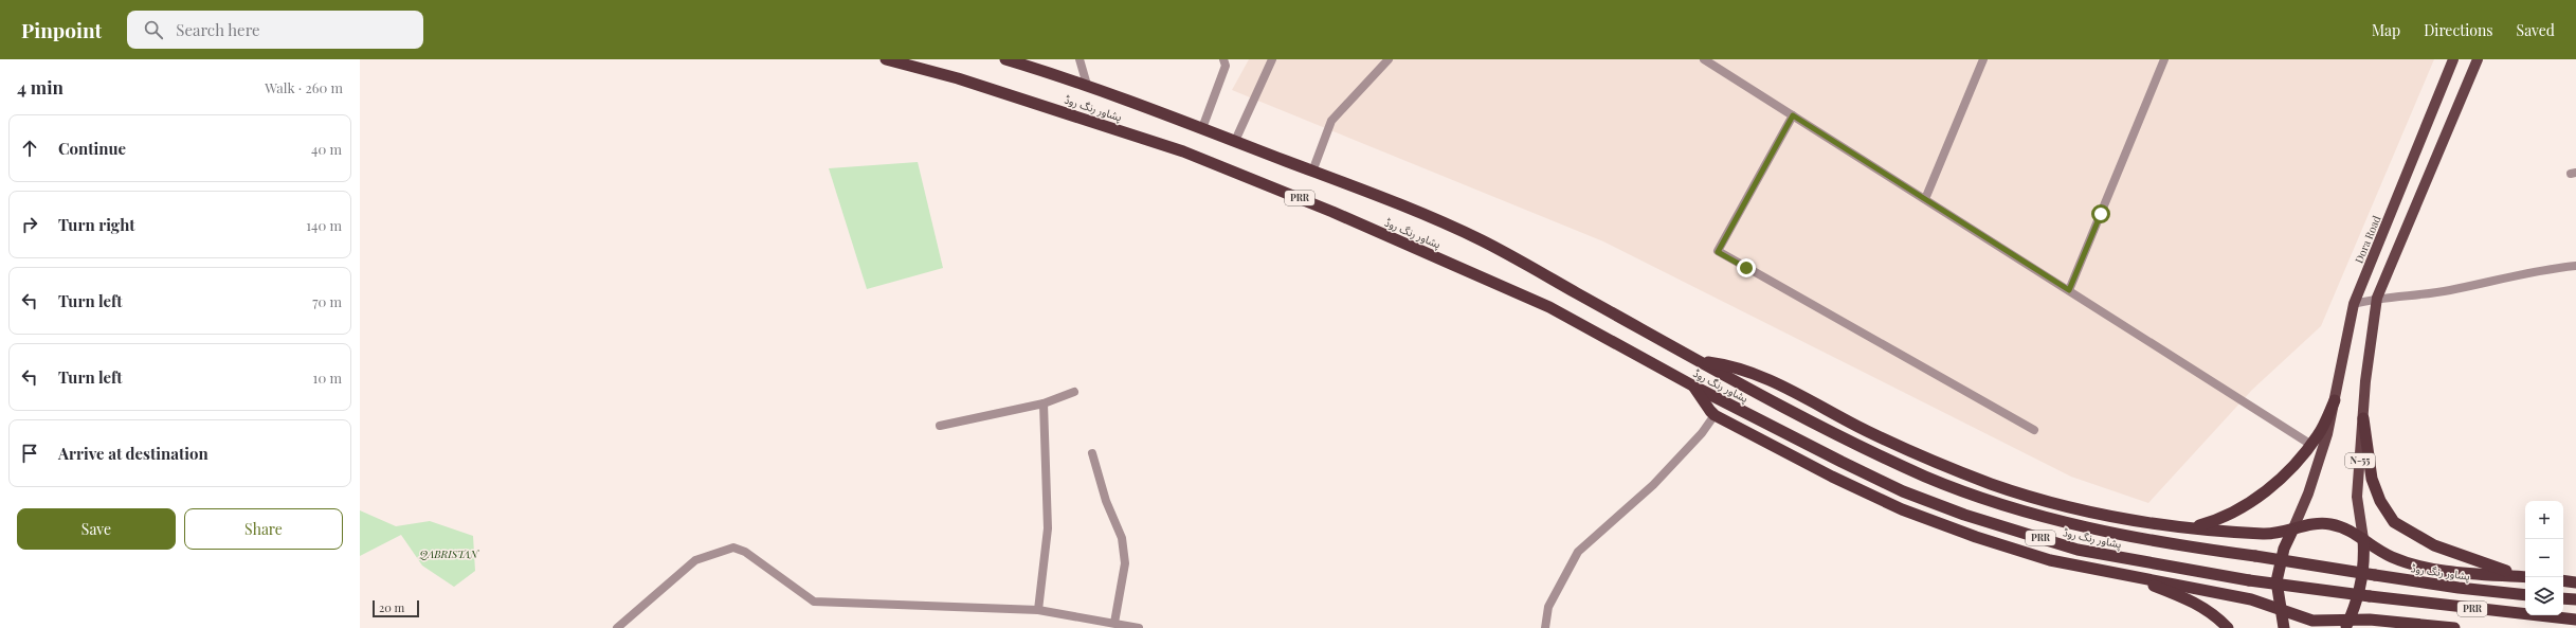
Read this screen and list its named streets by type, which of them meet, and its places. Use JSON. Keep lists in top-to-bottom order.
{
  "streets": {
    "highway": ["پشاور رنگ روڈ", "PRR", "N-55"],
    "main road": ["Dora Road"]
  },
  "crossings": [
    ["Dora Road", "N-55"]
  ],
  "parks": ["QABRISTAN"],
  "scale_bar": "20 m",
  "page": {
    "header": "Pinpoint",
    "search": "Search here",
    "nav": ["Map", "Directions", "Saved"],
    "heading": ["4 min", "Walk · 260 m"],
    "list": [
      ["Continue", "40 m"],
      ["Turn right", "140 m"],
      ["Turn left", "70 m"],
      ["Turn left", "10 m"],
      "Arrive at destination"
    ],
    "buttons": ["Save", "Share"],
    "map_buttons": ["+", "−"],
    "scale": "20 m"
  }
}
